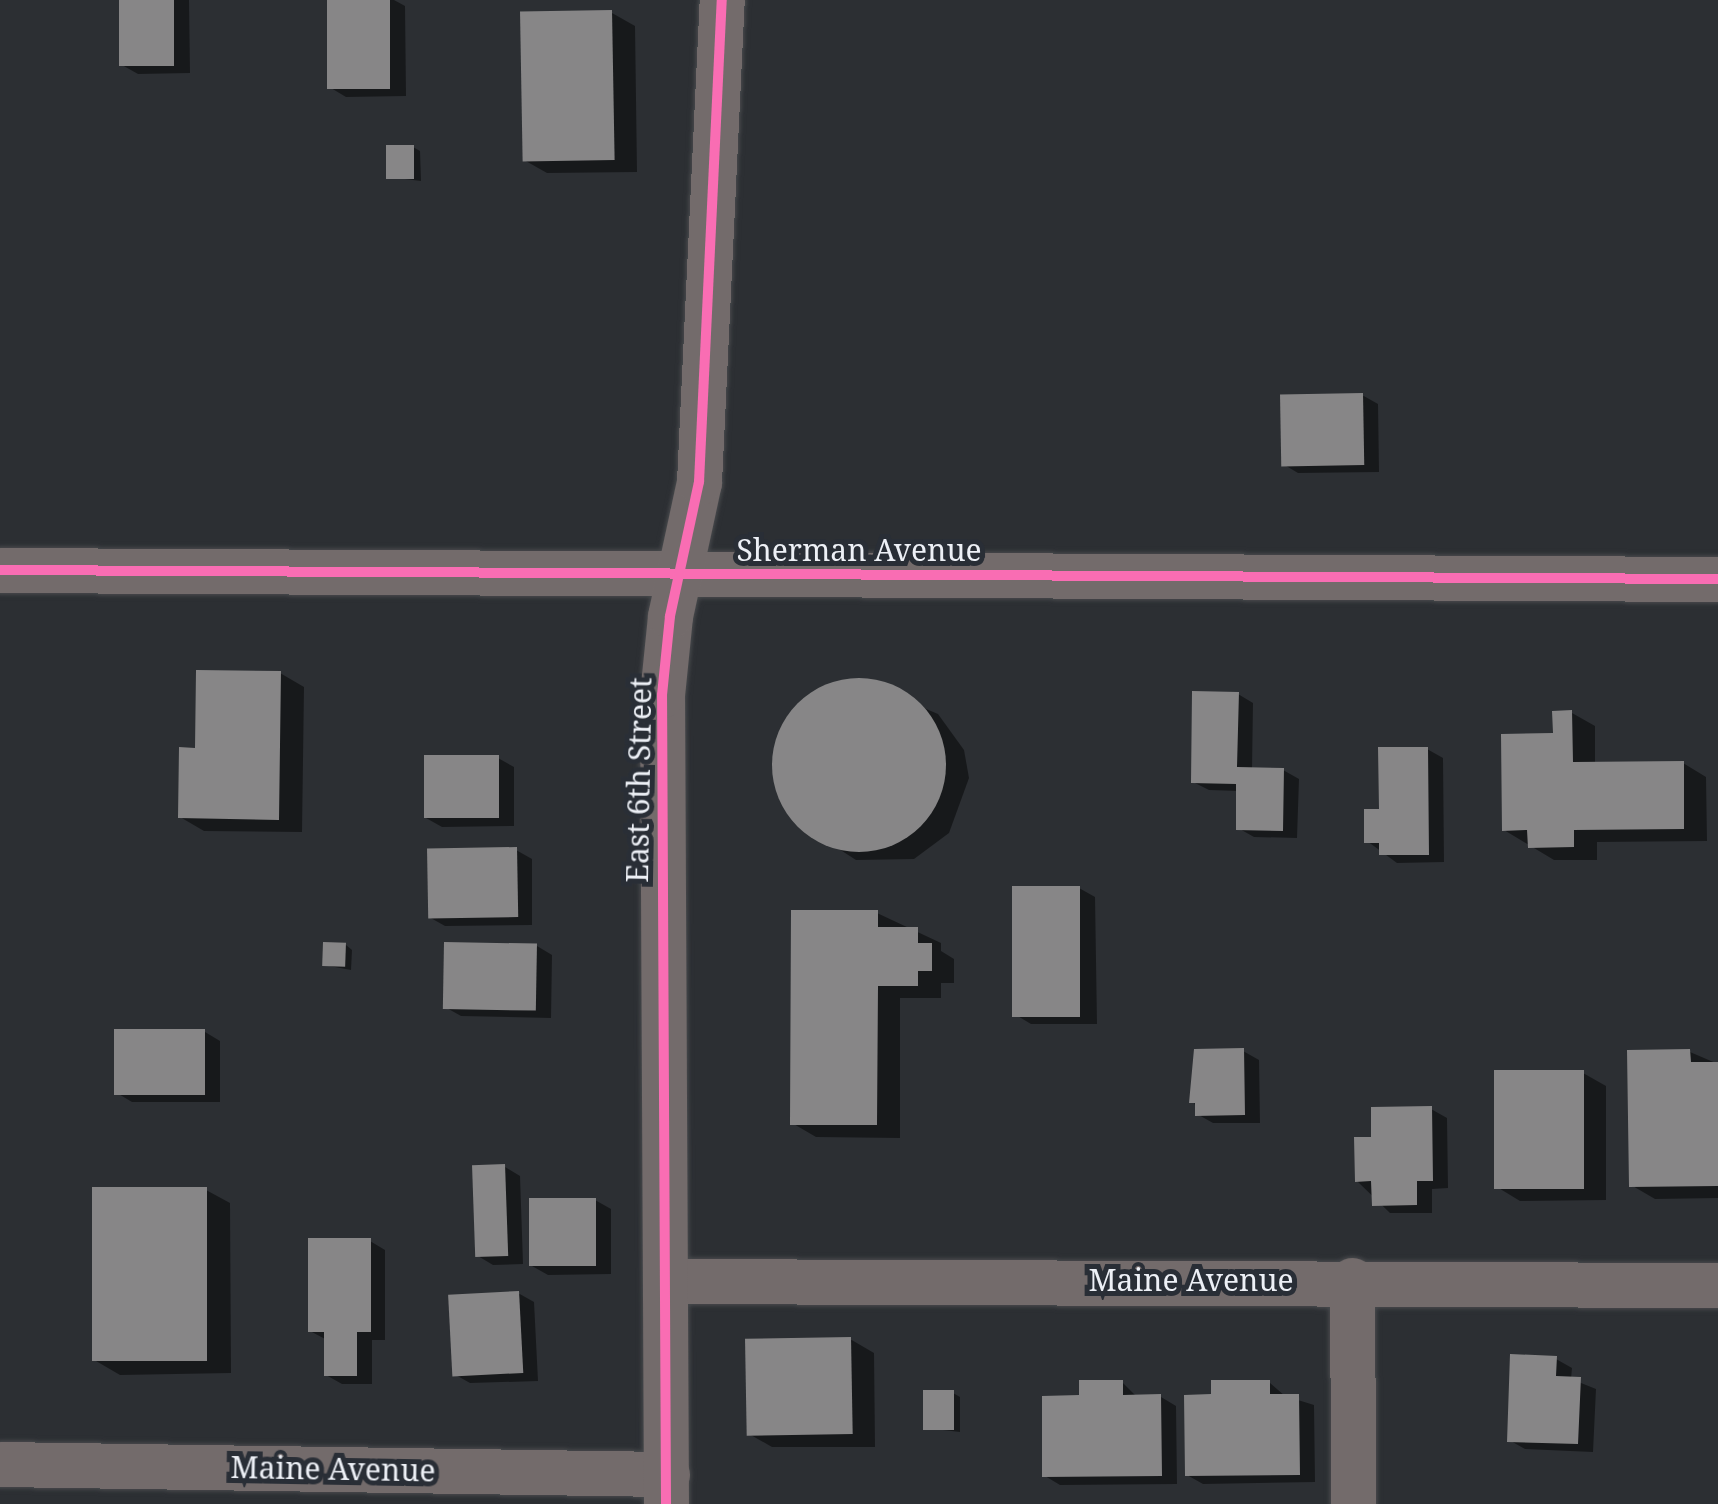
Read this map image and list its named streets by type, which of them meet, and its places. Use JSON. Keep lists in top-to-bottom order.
{
  "streets": {
    "street": ["Sherman Avenue", "East 6th Street", "Maine Avenue"]
  },
  "crossings": [
    ["Sherman Avenue", "East 6th Street"],
    ["East 6th Street", "Maine Avenue"]
  ]
}
